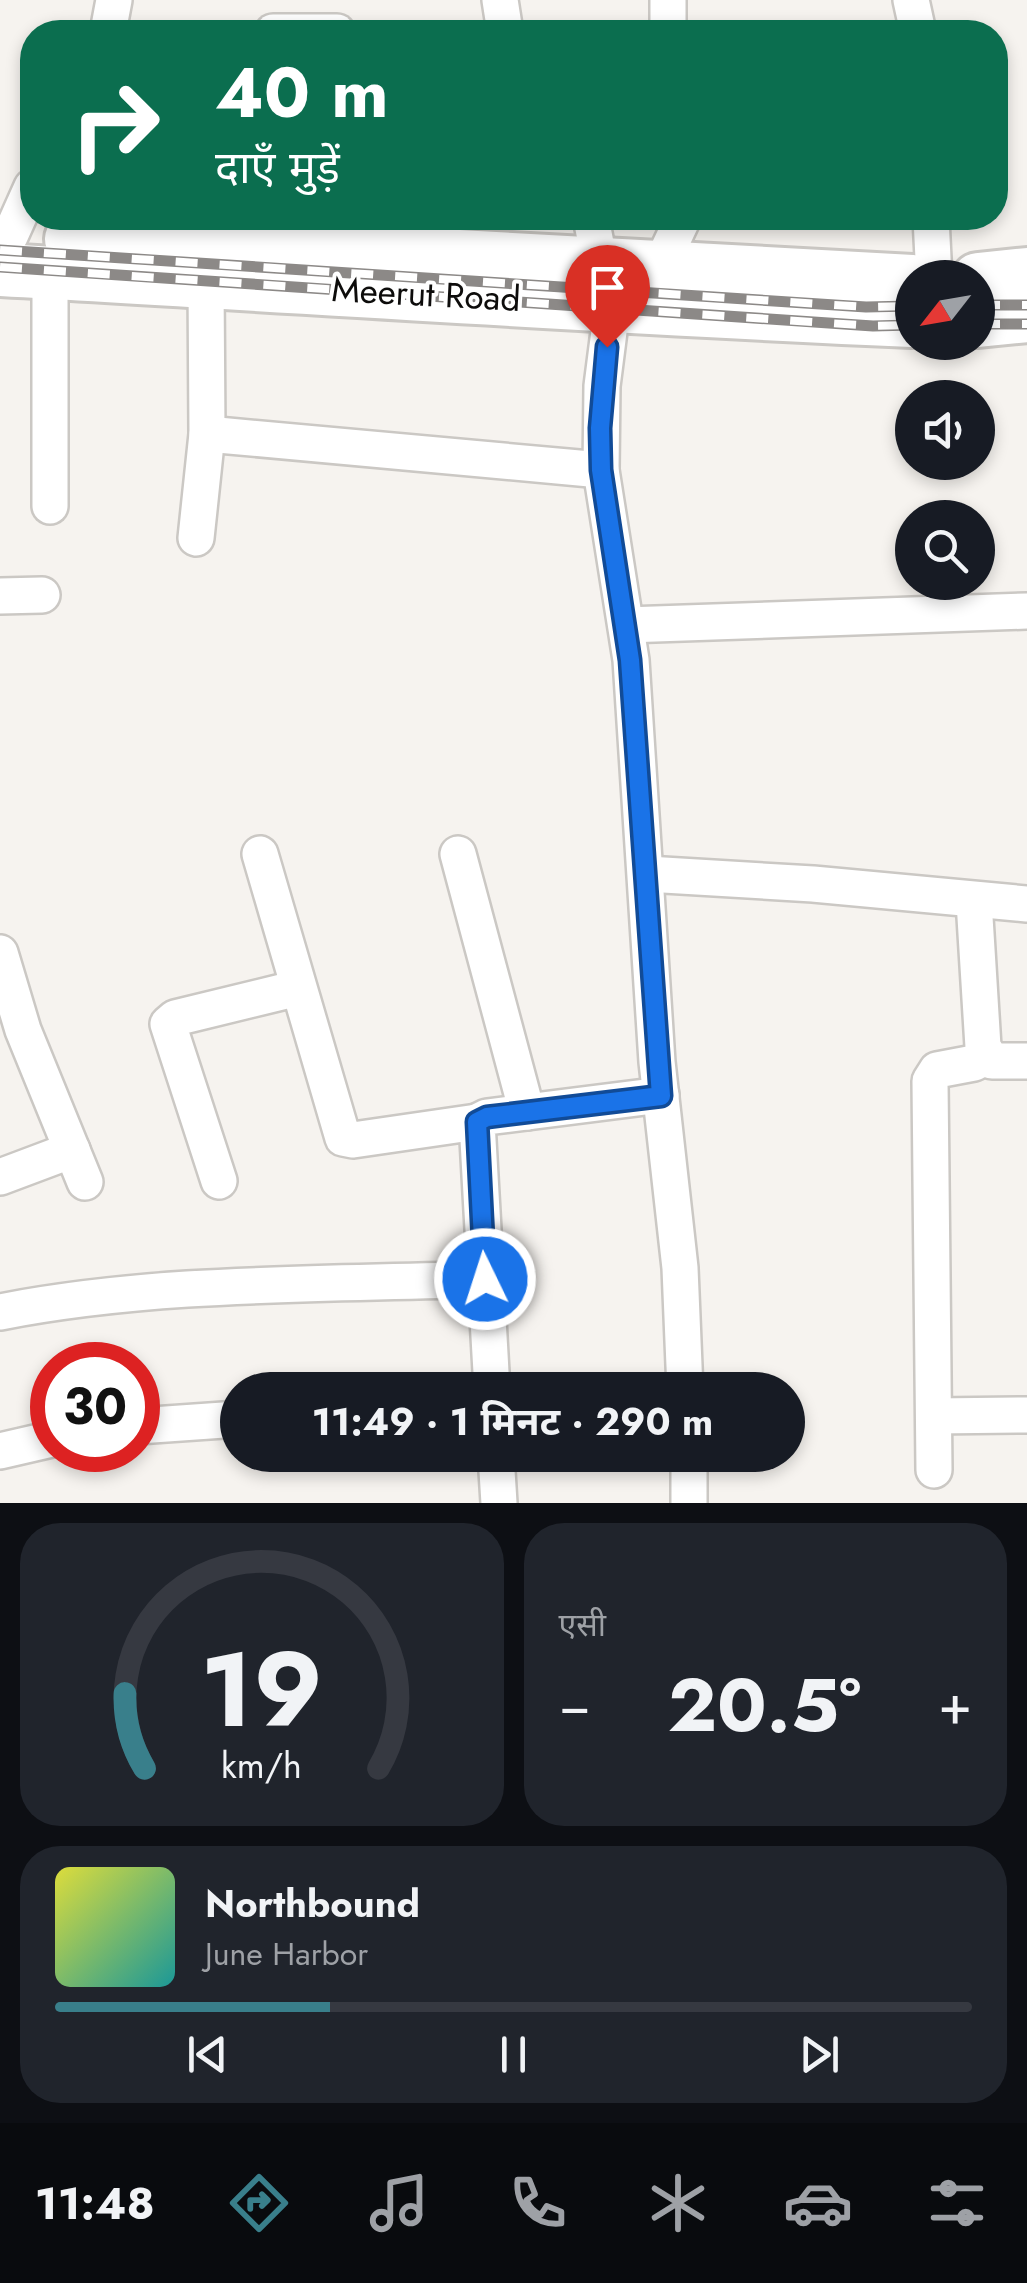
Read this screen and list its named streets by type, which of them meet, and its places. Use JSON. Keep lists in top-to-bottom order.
{
  "streets": {
    "highway": ["Meerut Road"]
  },
  "north": "bottom left",
  "page": {
    "turn": ["40 m", "दाएँ मुड़ें"],
    "limit": "30",
    "trip": "11:49 · 1 मिनट · 290 m",
    "tile": "एसी",
    "heat": ["−", "20.5°", "+"],
    "song": ["Northbound", "June Harbor"],
    "tabs": "11:48",
    "gauge": ["19", "km/h"]
  }
}
